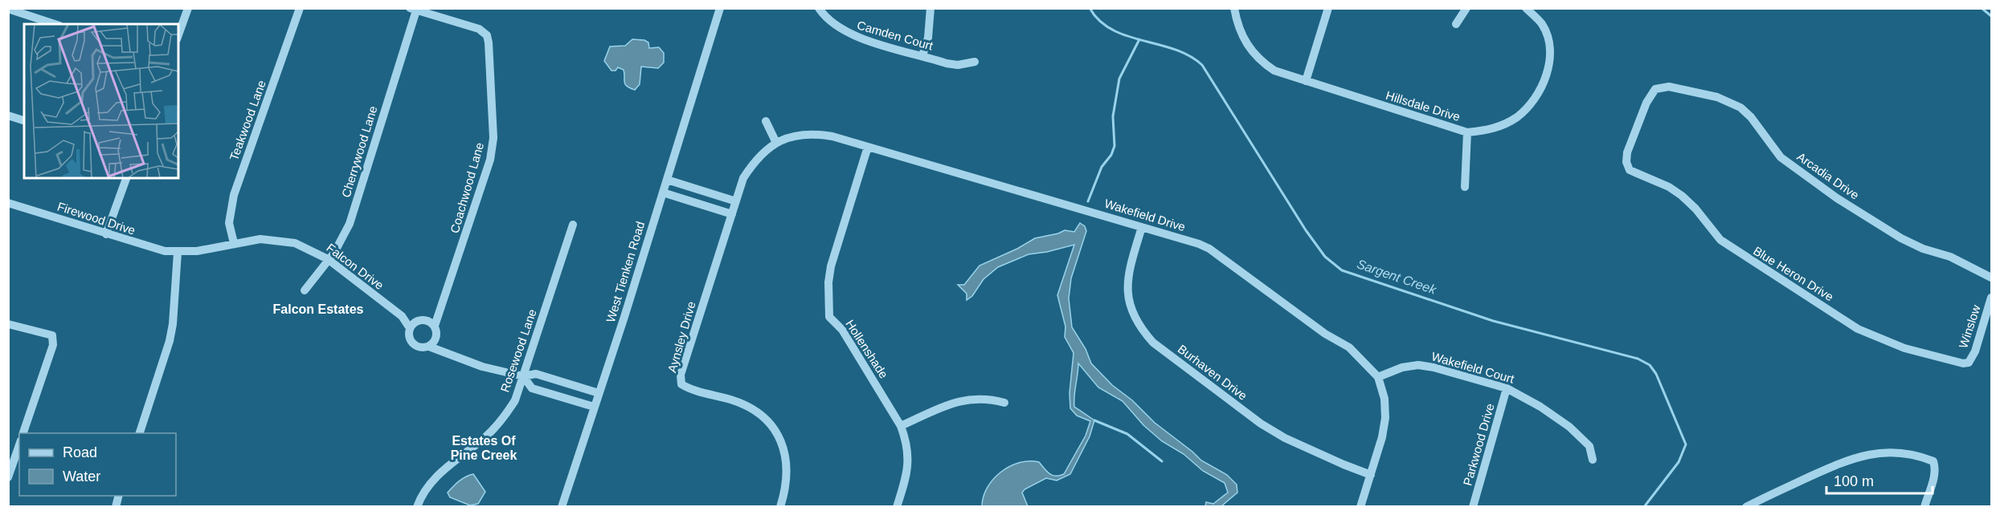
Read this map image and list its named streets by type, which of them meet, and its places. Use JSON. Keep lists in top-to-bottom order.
{
  "streets": {
    "street": [
      "Camden Court",
      "Hillsdale Drive",
      "Teakwood Lane",
      "Cherrywood Lane",
      "Arcadia Drive",
      "Coachwood Lane",
      "Wakefield Drive",
      "Firewood Drive",
      "Falcon Drive",
      "West Tienken Road",
      "Blue Heron Drive",
      "Winslow",
      "Aynsley Drive",
      "Hollenshade",
      "Rosewood Lane",
      "Wakefield Court",
      "Burhaven Drive",
      "Parkwood Drive"
    ]
  },
  "crossings": [
    ["Teakwood Lane", "Falcon Drive"],
    ["Cherrywood Lane", "Coachwood Lane"],
    ["Cherrywood Lane", "Falcon Drive"],
    ["Arcadia Drive", "Blue Heron Drive"],
    ["Coachwood Lane", "Falcon Drive"],
    ["Wakefield Drive", "Aynsley Drive"],
    ["Wakefield Drive", "Hollenshade"],
    ["Wakefield Drive", "Wakefield Court"],
    ["Wakefield Drive", "Burhaven Drive"],
    ["Firewood Drive", "Falcon Drive"],
    ["Blue Heron Drive", "Winslow"],
    ["Wakefield Court", "Parkwood Drive"]
  ],
  "districts": ["Falcon Estates", "Estates Of Pine Creek"],
  "water": ["Sargent Creek"],
  "legend": ["Road", "Water"],
  "scale_bar": "100 m"
}
